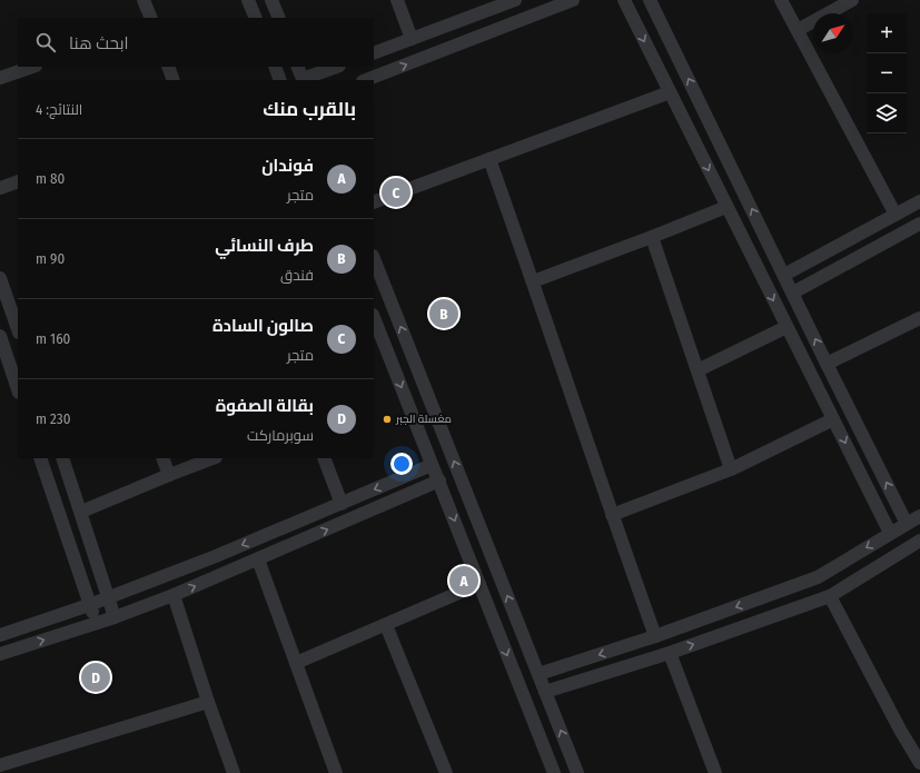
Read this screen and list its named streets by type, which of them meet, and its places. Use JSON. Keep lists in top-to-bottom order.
{
  "places": ["مغسلة الجبر"],
  "north": "top right",
  "page": {
    "map_buttons": ["+", "−"],
    "search": "ابحث هنا",
    "heading": ["بالقرب منك", "النتائج: 4"],
    "list": [
      {
        "mark": "A",
        "name": "فوندان",
        "note": "متجر",
        "value": "80 m"
      },
      {
        "mark": "B",
        "name": "طرف النسائي",
        "note": "فندق",
        "value": "90 m"
      },
      {
        "mark": "C",
        "name": "صالون السادة",
        "note": "متجر",
        "value": "160 m"
      },
      {
        "mark": "D",
        "name": "بقالة الصفوة",
        "note": "سوبرماركت",
        "value": "230 m"
      }
    ],
    "pins": [
      "C",
      "B",
      "A",
      "D"
    ]
  }
}
